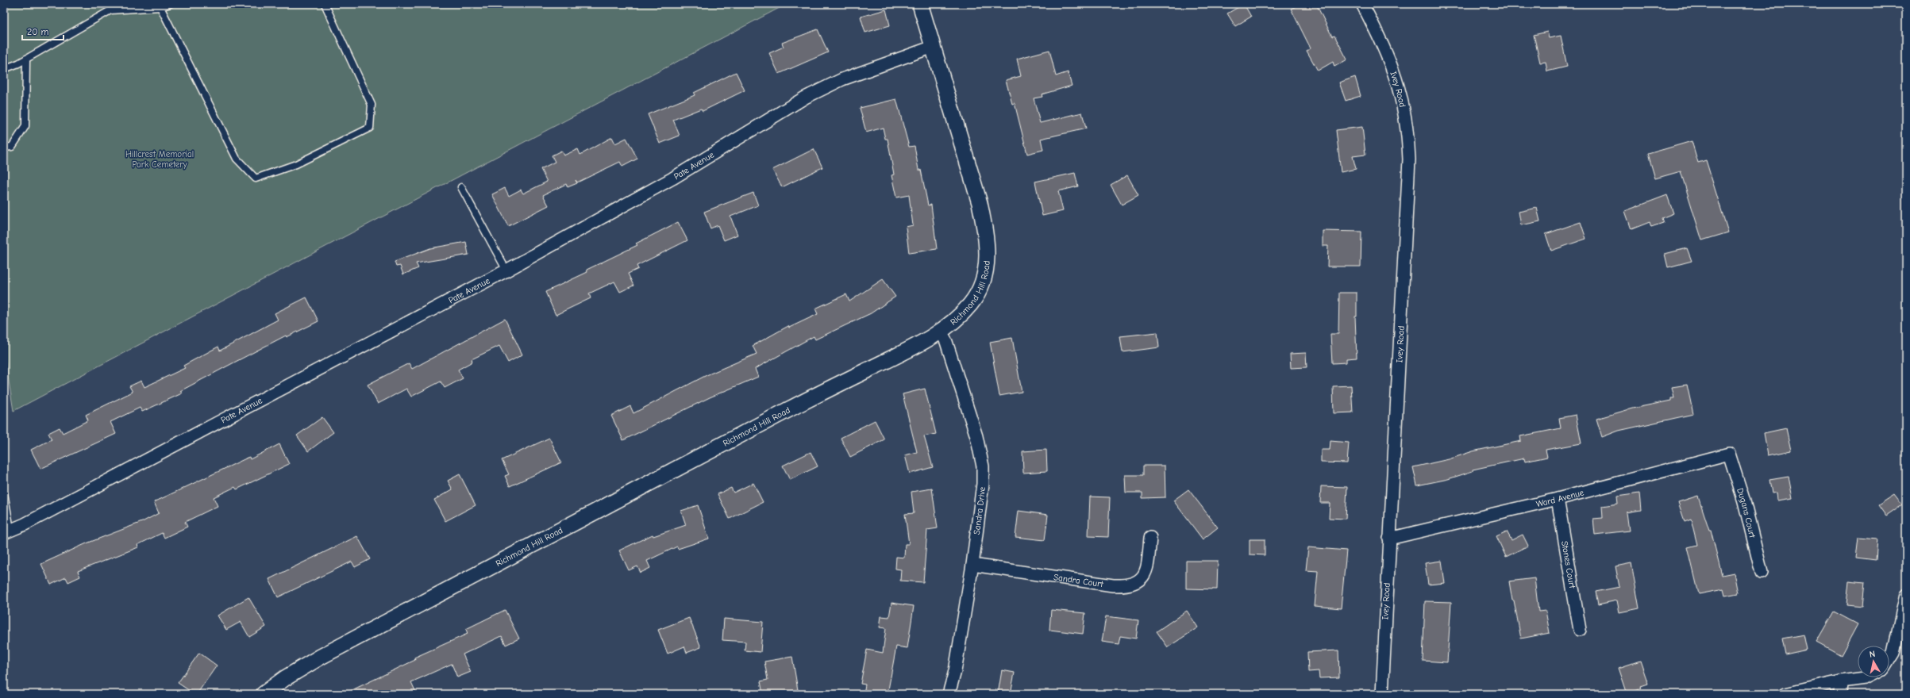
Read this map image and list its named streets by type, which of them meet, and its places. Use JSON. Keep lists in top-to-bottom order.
{
  "streets": {
    "street": [
      "Ivey Road",
      "Pate Avenue",
      "Richmond Hill Road",
      "Ward Avenue",
      "Sandra Drive",
      "Dugans Court",
      "Stones Court",
      "Sandra Court"
    ]
  },
  "crossings": [
    ["Ivey Road", "Ward Avenue"],
    ["Pate Avenue", "Richmond Hill Road"],
    ["Richmond Hill Road", "Sandra Drive"],
    ["Ward Avenue", "Dugans Court"],
    ["Ward Avenue", "Stones Court"],
    ["Sandra Drive", "Sandra Court"]
  ],
  "parks": ["Hillcrest Memorial Park Cemetery"],
  "scale_bar": "20 m",
  "north": "top"
}
